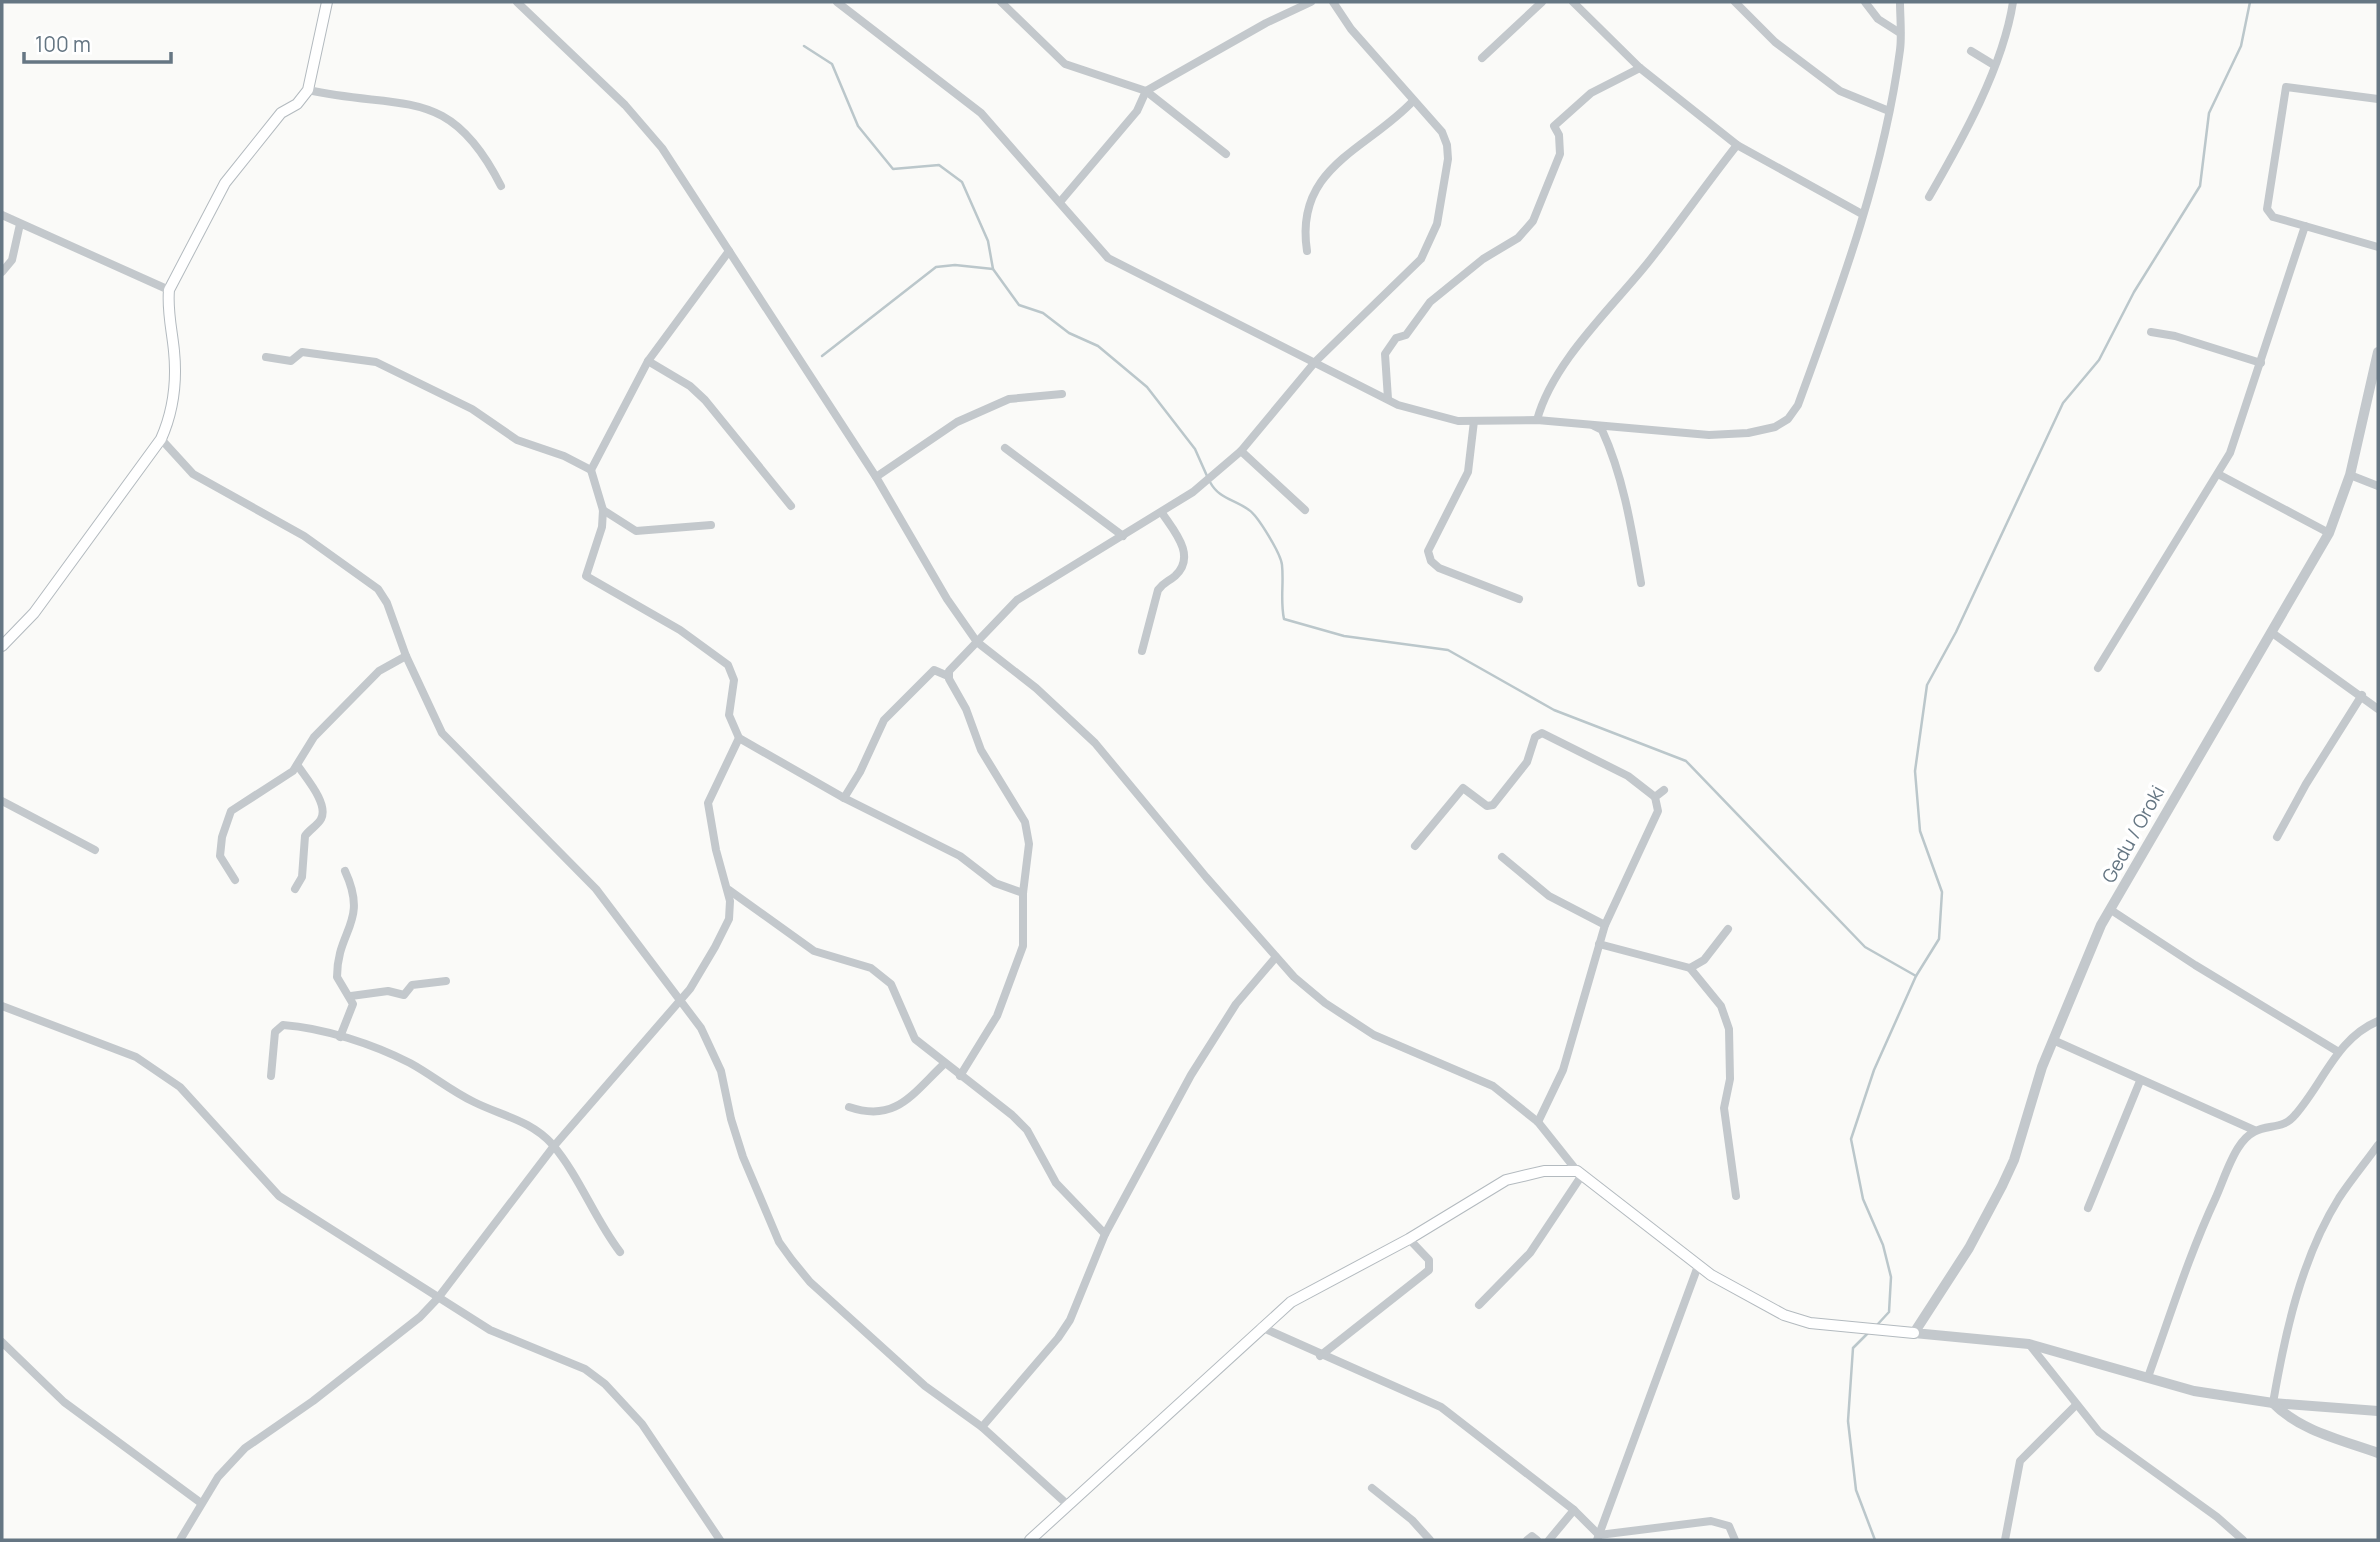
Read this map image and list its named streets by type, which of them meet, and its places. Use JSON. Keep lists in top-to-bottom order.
{
  "streets": {
    "street": ["Gedu / Oroki"]
  },
  "scale_bar": "100 m"
}
